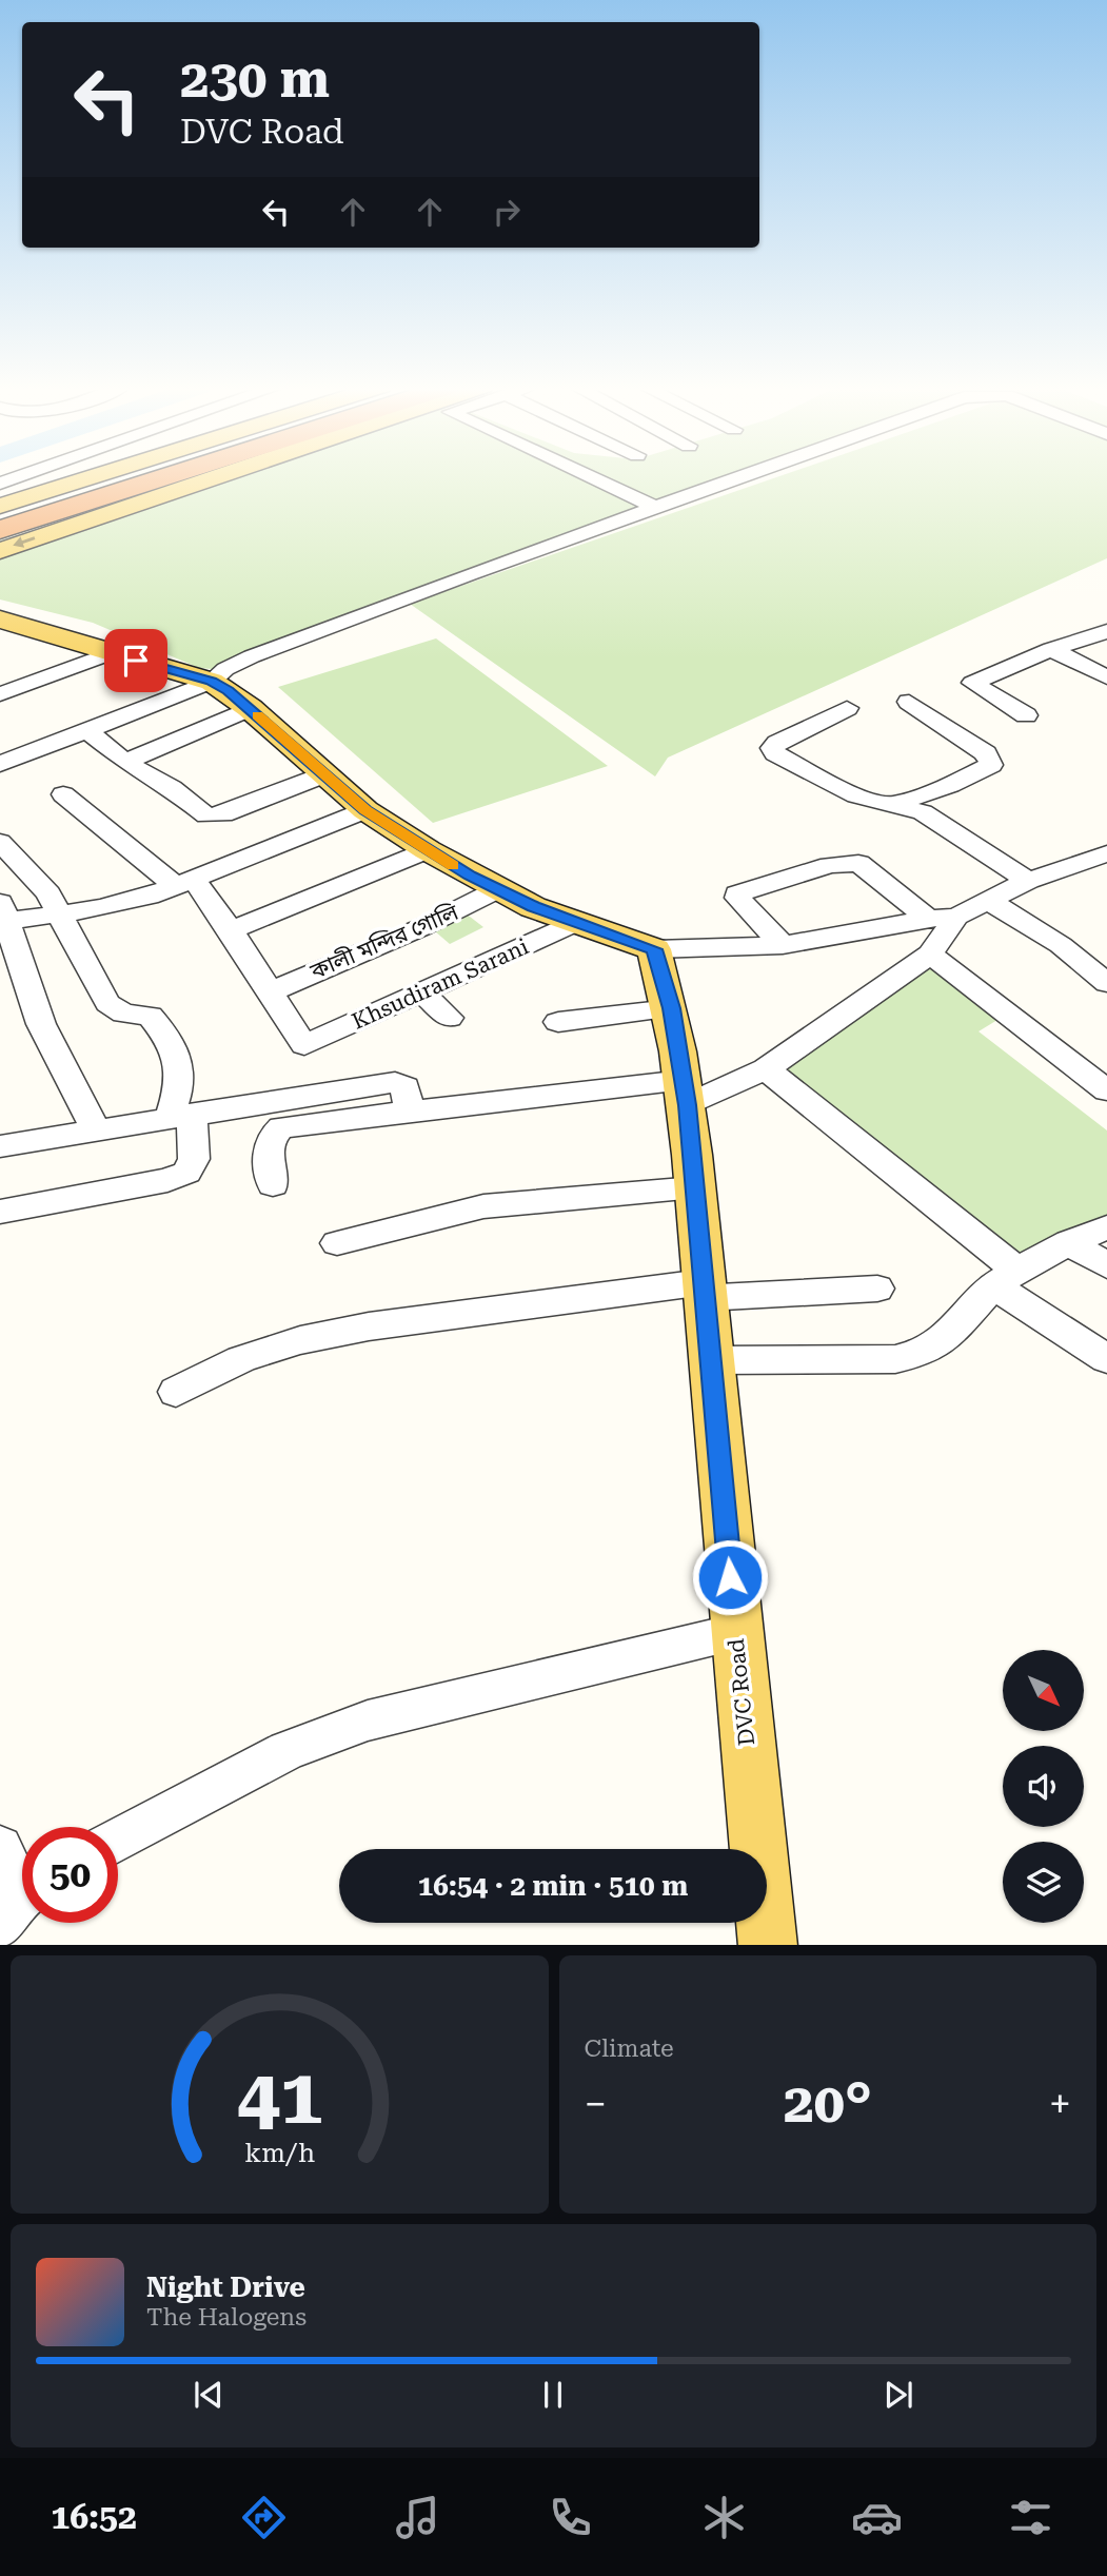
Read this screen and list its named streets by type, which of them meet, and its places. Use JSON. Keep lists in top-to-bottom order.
{
  "streets": {
    "main road": ["DVC Road"],
    "street": ["কালী মন্দির গোলি", "Khsudiram Sarani"]
  },
  "crossings": [
    ["কালী মন্দির গোলি", "Khsudiram Sarani"]
  ],
  "north": "bottom right",
  "page": {
    "turn": ["230 m", "DVC Road"],
    "limit": "50",
    "trip": "16:54 · 2 min · 510 m",
    "tile": "Climate",
    "heat": ["−", "20°", "+"],
    "song": ["Night Drive", "The Halogens"],
    "tabs": "16:52",
    "gauge": ["41", "km/h"]
  }
}
